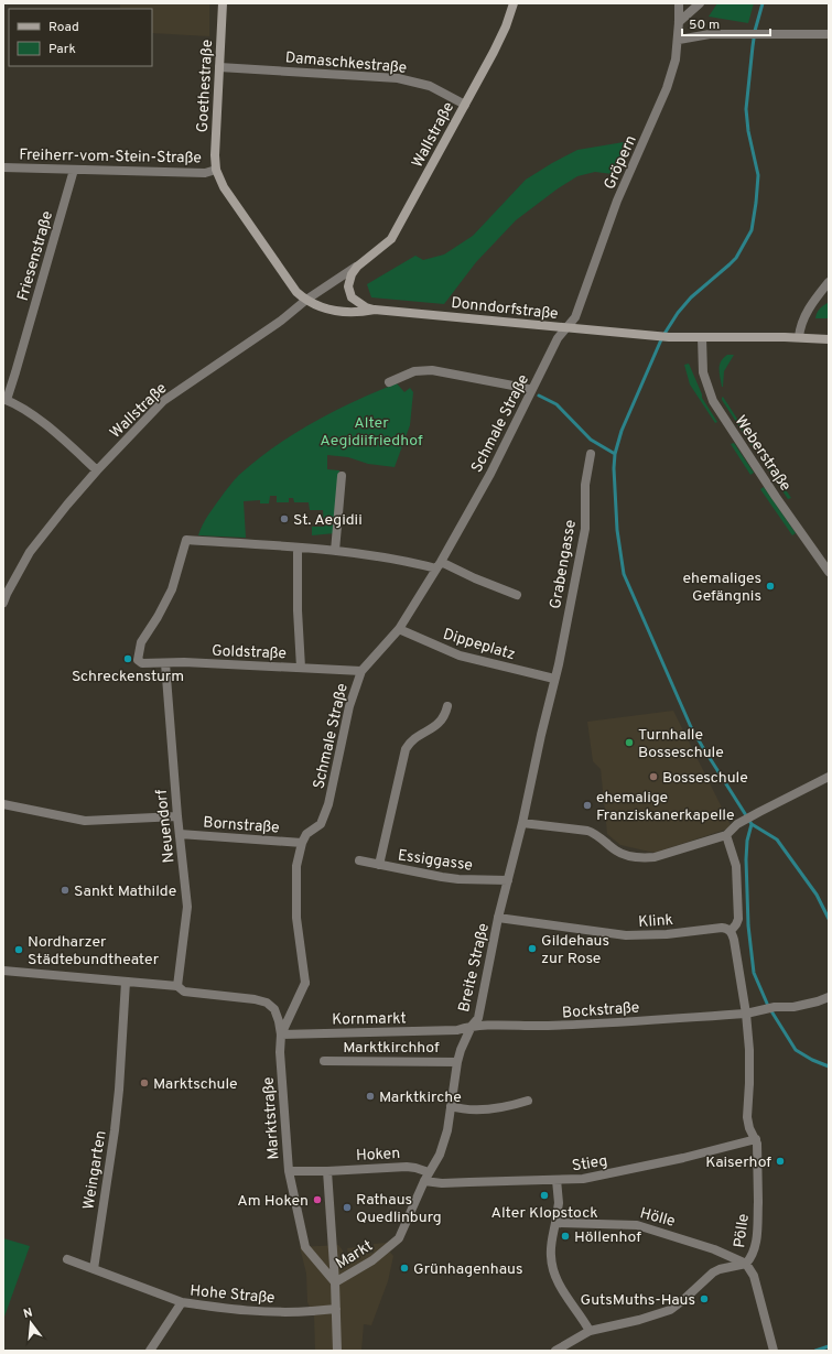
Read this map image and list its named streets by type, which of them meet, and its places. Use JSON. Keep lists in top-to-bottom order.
{
  "streets": {
    "main road": [
      "Goethestraße",
      "Wallstraße",
      "Freiherr-vom-Stein-Straße",
      "Donndorfstraße"
    ],
    "street": [
      "Damaschkestraße",
      "Gröpern",
      "Friesenstraße",
      "Schmale Straße",
      "Weberstraße",
      "Grabengasse",
      "Dippeplatz",
      "Goldstraße",
      "Bornstraße",
      "Neuendorf",
      "Essiggasse",
      "Klink",
      "Breite Straße",
      "Bockstraße",
      "Kornmarkt",
      "Marktkirchhof",
      "Marktstraße",
      "Hoken",
      "Stieg",
      "Weingarten",
      "Hölle",
      "Pölle",
      "Markt",
      "Hohe Straße"
    ]
  },
  "crossings": [
    ["Damaschkestraße", "Goethestraße"],
    ["Damaschkestraße", "Wallstraße"],
    ["Goethestraße", "Freiherr-vom-Stein-Straße"],
    ["Wallstraße", "Freiherr-vom-Stein-Straße"],
    ["Wallstraße", "Donndorfstraße"],
    ["Freiherr-vom-Stein-Straße", "Friesenstraße"],
    ["Freiherr-vom-Stein-Straße", "Donndorfstraße"],
    ["Gröpern", "Donndorfstraße"],
    ["Gröpern", "Schmale Straße"],
    ["Donndorfstraße", "Schmale Straße"],
    ["Donndorfstraße", "Weberstraße"],
    ["Schmale Straße", "Dippeplatz"],
    ["Schmale Straße", "Goldstraße"],
    ["Schmale Straße", "Bornstraße"],
    ["Schmale Straße", "Kornmarkt"],
    ["Schmale Straße", "Marktstraße"],
    ["Grabengasse", "Dippeplatz"],
    ["Grabengasse", "Breite Straße"],
    ["Dippeplatz", "Breite Straße"],
    ["Goldstraße", "Neuendorf"],
    ["Bornstraße", "Neuendorf"],
    ["Neuendorf", "Marktstraße"],
    ["Essiggasse", "Breite Straße"],
    ["Klink", "Breite Straße"],
    ["Breite Straße", "Bockstraße"],
    ["Breite Straße", "Marktkirchhof"],
    ["Breite Straße", "Hoken"],
    ["Breite Straße", "Stieg"],
    ["Breite Straße", "Markt"],
    ["Bockstraße", "Kornmarkt"],
    ["Bockstraße", "Pölle"],
    ["Kornmarkt", "Marktstraße"],
    ["Marktstraße", "Hoken"],
    ["Marktstraße", "Markt"],
    ["Hoken", "Stieg"],
    ["Hoken", "Markt"],
    ["Stieg", "Pölle"],
    ["Hölle", "Pölle"],
    ["Markt", "Hohe Straße"]
  ],
  "parks": ["Alter Aegidiifriedhof"],
  "places": [
    "St. Aegidii",
    "ehemaliges Gefängnis",
    "Schreckensturm",
    "Turnhalle Bosseschule",
    "Bosseschule",
    "ehemalige Franziskanerkapelle",
    "Sankt Mathilde",
    "Gildehaus zur Rose",
    "Nordharzer Städtebundtheater",
    "Marktschule",
    "Marktkirche",
    "Kaiserhof",
    "Alter Klopstock",
    "Am Hoken",
    "Rathaus Quedlinburg",
    "Höllenhof",
    "Grünhagenhaus",
    "GutsMuths-Haus"
  ],
  "legend": ["Road", "Park"],
  "scale_bar": "50 m",
  "north": "top"
}
